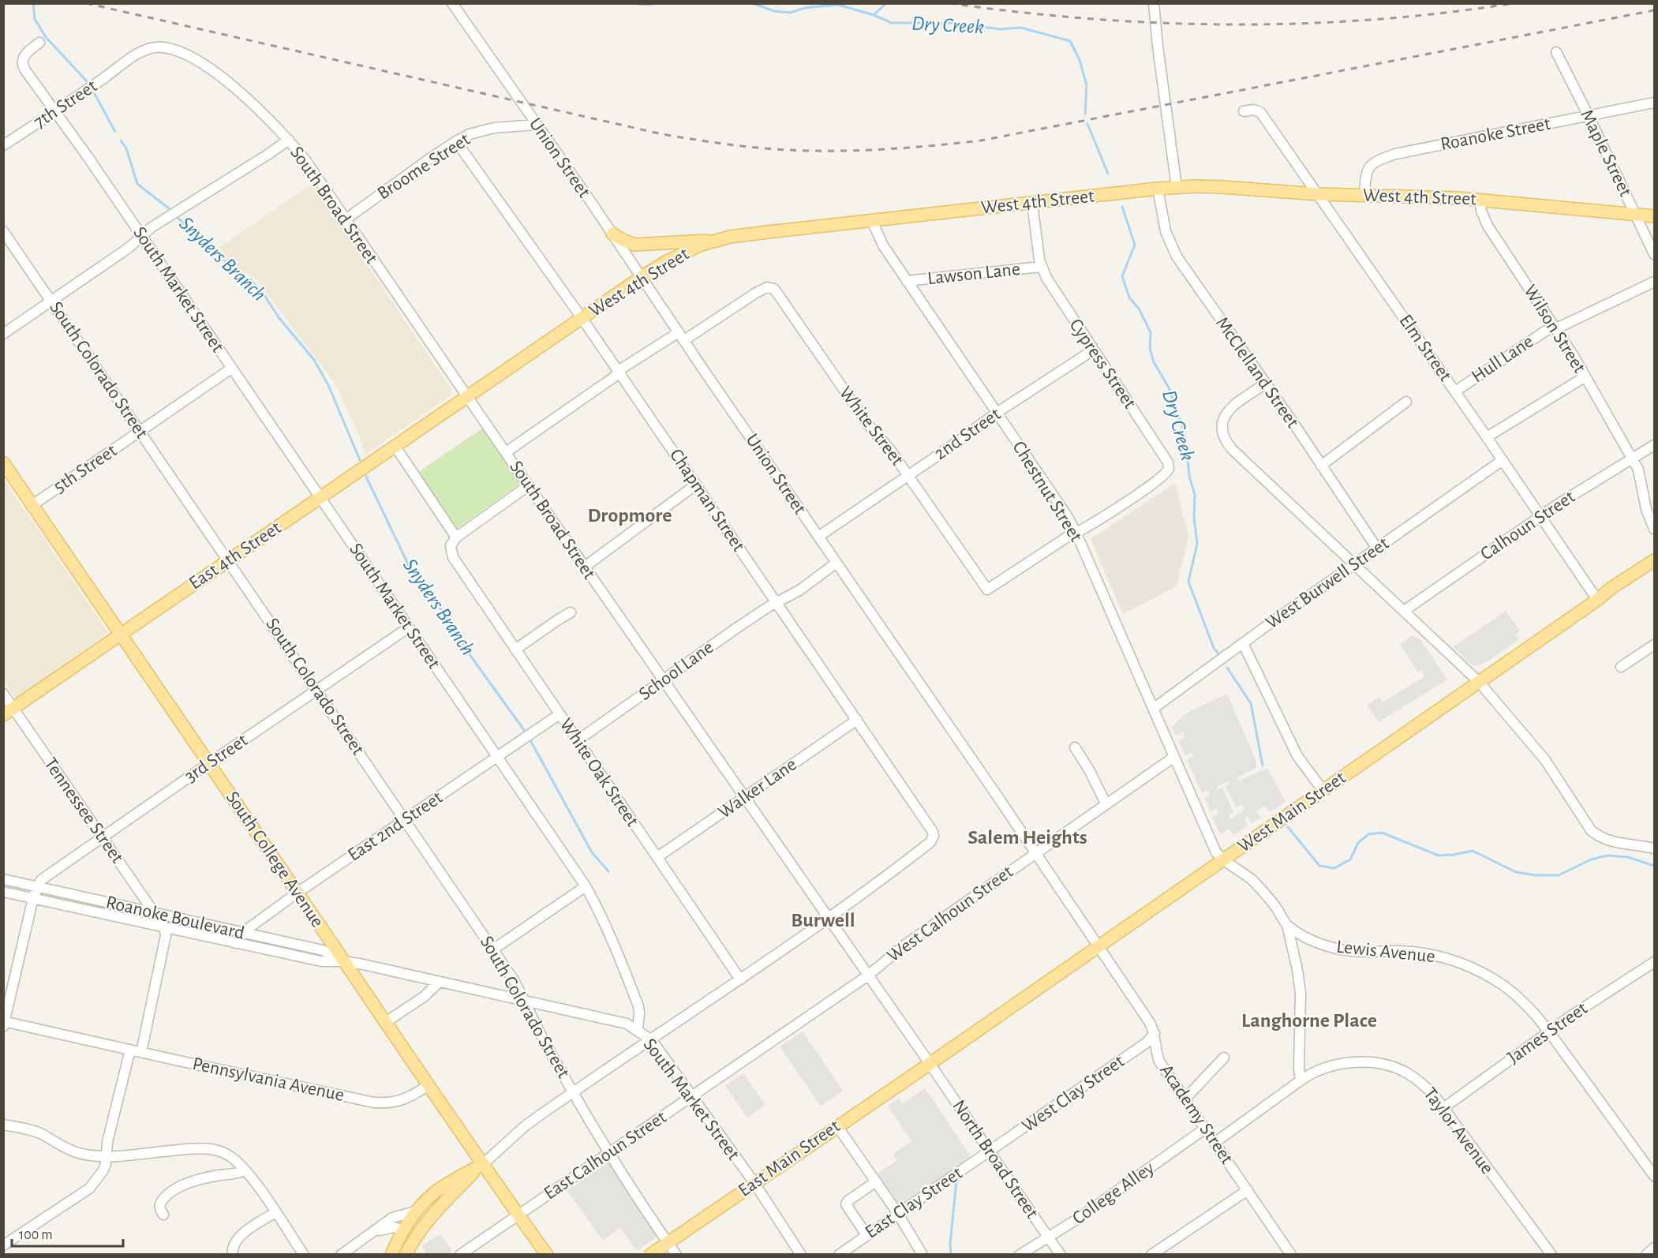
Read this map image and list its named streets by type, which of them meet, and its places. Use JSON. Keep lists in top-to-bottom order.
{
  "streets": {
    "main road": [
      "West 4th Street",
      "East 4th Street",
      "West Main Street",
      "South College Avenue",
      "East Main Street"
    ],
    "street": [
      "7th Street",
      "Roanoke Street",
      "Maple Street",
      "Union Street",
      "Broome Street",
      "South Broad Street",
      "Lawson Lane",
      "South Market Street",
      "Wilson Street",
      "Elm Street",
      "Hull Lane",
      "Cypress Street",
      "South Colorado Street",
      "McClelland Street",
      "White Street",
      "2nd Street",
      "5th Street",
      "Chestnut Street",
      "Chapman Street",
      "Calhoun Street",
      "West Burwell Street",
      "School Lane",
      "3rd Street",
      "White Oak Street",
      "Walker Lane",
      "Tennessee Street",
      "East 2nd Street",
      "West Calhoun Street",
      "Roanoke Boulevard",
      "Lewis Avenue",
      "James Street",
      "Pennsylvania Avenue",
      "West Clay Street",
      "Academy Street",
      "Taylor Avenue",
      "East Calhoun Street",
      "North Broad Street",
      "College Alley",
      "East Clay Street"
    ]
  },
  "crossings": [
    ["7th Street", "South Broad Street"],
    ["7th Street", "South Market Street"],
    ["Roanoke Street", "Maple Street"],
    ["Roanoke Street", "West 4th Street"],
    ["Maple Street", "West 4th Street"],
    ["Union Street", "Broome Street"],
    ["Union Street", "West 4th Street"],
    ["Union Street", "White Street"],
    ["Union Street", "2nd Street"],
    ["Union Street", "School Lane"],
    ["Union Street", "West Main Street"],
    ["Union Street", "West Calhoun Street"],
    ["Union Street", "Academy Street"],
    ["Broome Street", "South Broad Street"],
    ["Broome Street", "Chapman Street"],
    ["West 4th Street", "South Broad Street"],
    ["West 4th Street", "Wilson Street"],
    ["West 4th Street", "Elm Street"],
    ["West 4th Street", "Cypress Street"],
    ["West 4th Street", "McClelland Street"],
    ["West 4th Street", "Chestnut Street"],
    ["West 4th Street", "Chapman Street"],
    ["West 4th Street", "East 4th Street"],
    ["South Broad Street", "White Street"],
    ["South Broad Street", "Chapman Street"],
    ["South Broad Street", "East 4th Street"],
    ["South Broad Street", "School Lane"],
    ["South Broad Street", "Walker Lane"],
    ["South Broad Street", "West Main Street"],
    ["South Broad Street", "West Calhoun Street"],
    ["South Broad Street", "East Calhoun Street"],
    ["South Broad Street", "East Main Street"],
    ["South Broad Street", "North Broad Street"],
    ["Lawson Lane", "Cypress Street"],
    ["Lawson Lane", "Chestnut Street"],
    ["South Market Street", "5th Street"],
    ["South Market Street", "East 4th Street"],
    ["South Market Street", "3rd Street"],
    ["South Market Street", "East 2nd Street"],
    ["South Market Street", "Roanoke Boulevard"],
    ["South Market Street", "East Calhoun Street"],
    ["South Market Street", "East Main Street"],
    ["Wilson Street", "Hull Lane"],
    ["Wilson Street", "Calhoun Street"],
    ["Elm Street", "Hull Lane"],
    ["Elm Street", "Calhoun Street"],
    ["Elm Street", "West Burwell Street"],
    ["Elm Street", "West Main Street"],
    ["Cypress Street", "White Street"],
    ["Cypress Street", "2nd Street"],
    ["Cypress Street", "Chestnut Street"],
    ["South Colorado Street", "5th Street"],
    ["South Colorado Street", "East 4th Street"],
    ["South Colorado Street", "3rd Street"],
    ["South Colorado Street", "East 2nd Street"],
    ["South Colorado Street", "Roanoke Boulevard"],
    ["South Colorado Street", "East Calhoun Street"],
    ["South Colorado Street", "East Main Street"],
    ["McClelland Street", "West Burwell Street"],
    ["White Street", "2nd Street"],
    ["White Street", "Chestnut Street"],
    ["White Street", "Chapman Street"],
    ["2nd Street", "Chestnut Street"],
    ["5th Street", "South College Avenue"],
    ["Chestnut Street", "West Burwell Street"],
    ["Chestnut Street", "West Main Street"],
    ["Chestnut Street", "West Calhoun Street"],
    ["Chestnut Street", "Lewis Avenue"],
    ["Chapman Street", "School Lane"],
    ["Chapman Street", "Walker Lane"],
    ["East 4th Street", "Tennessee Street"],
    ["East 4th Street", "South College Avenue"],
    ["School Lane", "White Oak Street"],
    ["3rd Street", "Tennessee Street"],
    ["3rd Street", "South College Avenue"],
    ["3rd Street", "Roanoke Boulevard"],
    ["White Oak Street", "Walker Lane"],
    ["White Oak Street", "East 2nd Street"],
    ["Tennessee Street", "Roanoke Boulevard"],
    ["West Main Street", "Lewis Avenue"],
    ["West Main Street", "Academy Street"],
    ["West Main Street", "East Main Street"],
    ["West Main Street", "North Broad Street"],
    ["East 2nd Street", "South College Avenue"],
    ["East 2nd Street", "Roanoke Boulevard"],
    ["South College Avenue", "Roanoke Boulevard"],
    ["South College Avenue", "Pennsylvania Avenue"],
    ["South College Avenue", "East Calhoun Street"],
    ["West Calhoun Street", "East Calhoun Street"],
    ["Lewis Avenue", "James Street"],
    ["James Street", "Taylor Avenue"],
    ["West Clay Street", "Academy Street"],
    ["West Clay Street", "North Broad Street"],
    ["West Clay Street", "East Clay Street"],
    ["Academy Street", "Taylor Avenue"],
    ["Academy Street", "College Alley"],
    ["East Main Street", "North Broad Street"],
    ["North Broad Street", "College Alley"],
    ["North Broad Street", "East Clay Street"]
  ],
  "districts": [
    "Dropmore",
    "Salem Heights",
    "Burwell",
    "Langhorne Place"
  ],
  "water": ["Dry Creek", "Snyders Branch"],
  "scale_bar": "100 m"
}
